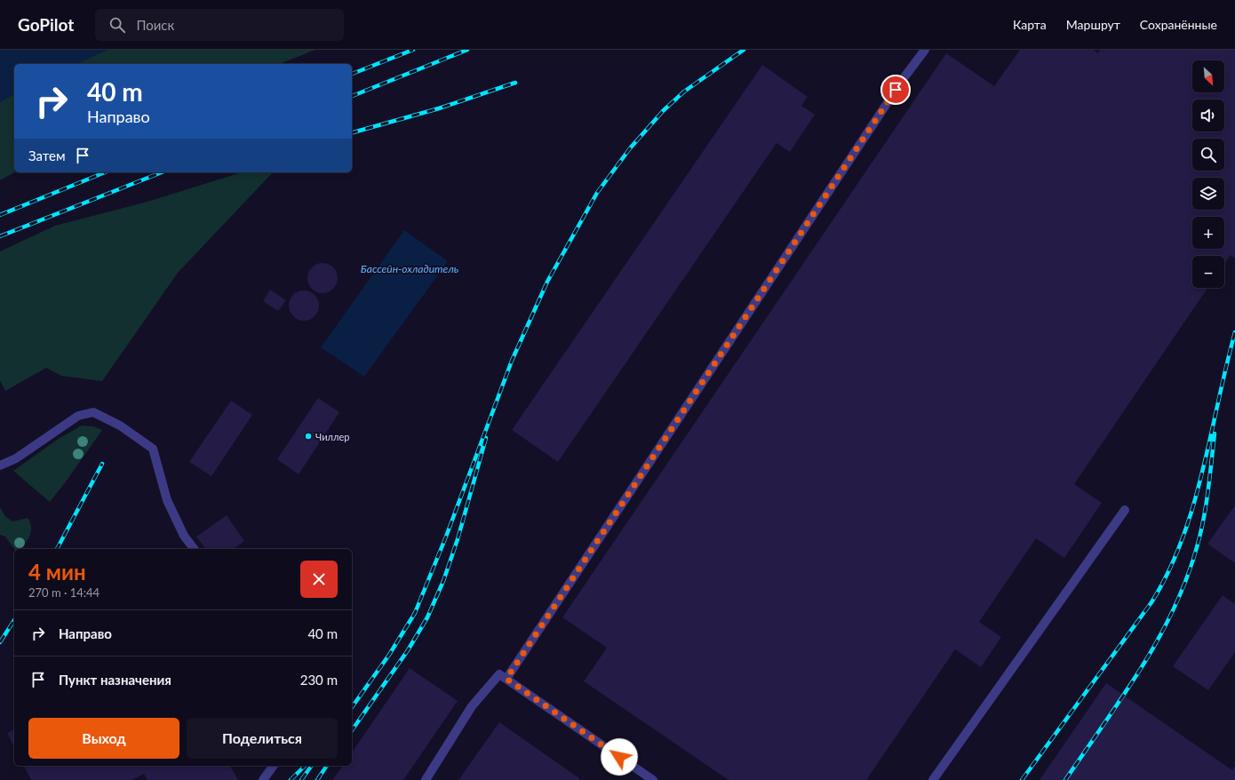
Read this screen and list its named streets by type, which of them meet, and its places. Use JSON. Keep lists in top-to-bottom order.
{
  "water": ["Бассейн-охладитель"],
  "places": ["Чиллер"],
  "north": "bottom right",
  "page": {
    "header": "GoPilot",
    "search": "Поиск",
    "nav": ["Карта", "Маршрут", "Сохранённые"],
    "map_buttons": ["+", "−"],
    "turn": ["40 m", "Направо"],
    "then": "Затем",
    "heading": ["4 мин", "270 m · 14:44"],
    "list": [
      {
        "name": "Направо",
        "value": "40 m"
      },
      {
        "name": "Пункт назначения",
        "value": "230 m"
      }
    ],
    "buttons": ["Выход", "Поделиться"]
  }
}
